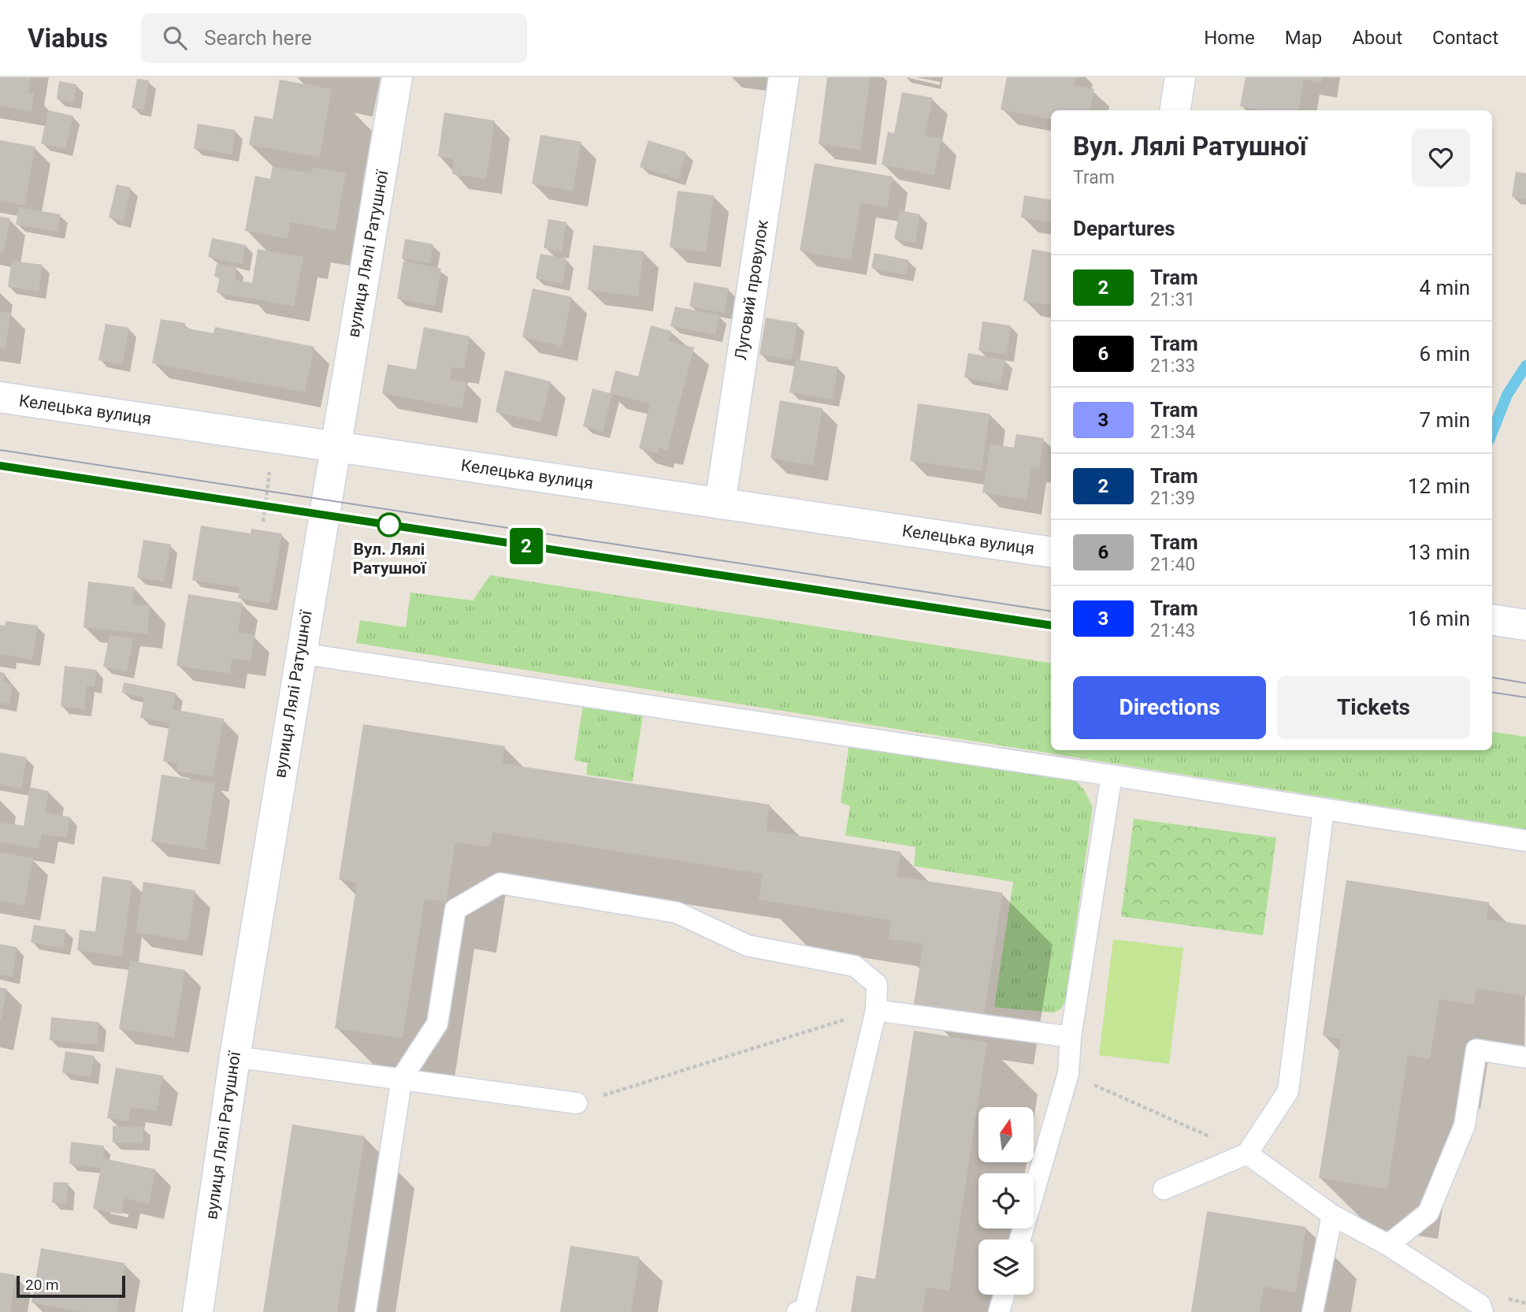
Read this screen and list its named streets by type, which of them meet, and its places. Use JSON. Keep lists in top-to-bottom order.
{
  "streets": {
    "street": ["вулиця Лялі Ратушної", "Луговий провулок", "Келецька вулиця"]
  },
  "crossings": [
    ["вулиця Лялі Ратушної", "Келецька вулиця"],
    ["Луговий провулок", "Келецька вулиця"]
  ],
  "places": ["Вул. Лялі Ратушної"],
  "lines": ["tram line 2"],
  "scale_bar": "20 m",
  "north": "top",
  "page": {
    "header": "Viabus",
    "search": "Search here",
    "nav": [
      "Home",
      "Map",
      "About",
      "Contact"
    ],
    "on_map": "2",
    "heading": [
      ["Вул. Лялі Ратушної", "Tram"],
      "Departures"
    ],
    "list": [
      {
        "mark": "2",
        "name": "Tram",
        "note": "21:31",
        "value": "4 min"
      },
      {
        "mark": "6",
        "name": "Tram",
        "note": "21:33",
        "value": "6 min"
      },
      {
        "mark": "3",
        "name": "Tram",
        "note": "21:34",
        "value": "7 min"
      },
      {
        "mark": "2",
        "name": "Tram",
        "note": "21:39",
        "value": "12 min"
      },
      {
        "mark": "6",
        "name": "Tram",
        "note": "21:40",
        "value": "13 min"
      },
      {
        "mark": "3",
        "name": "Tram",
        "note": "21:43",
        "value": "16 min"
      }
    ],
    "buttons": ["Directions", "Tickets"],
    "scale": "20 m"
  }
}
